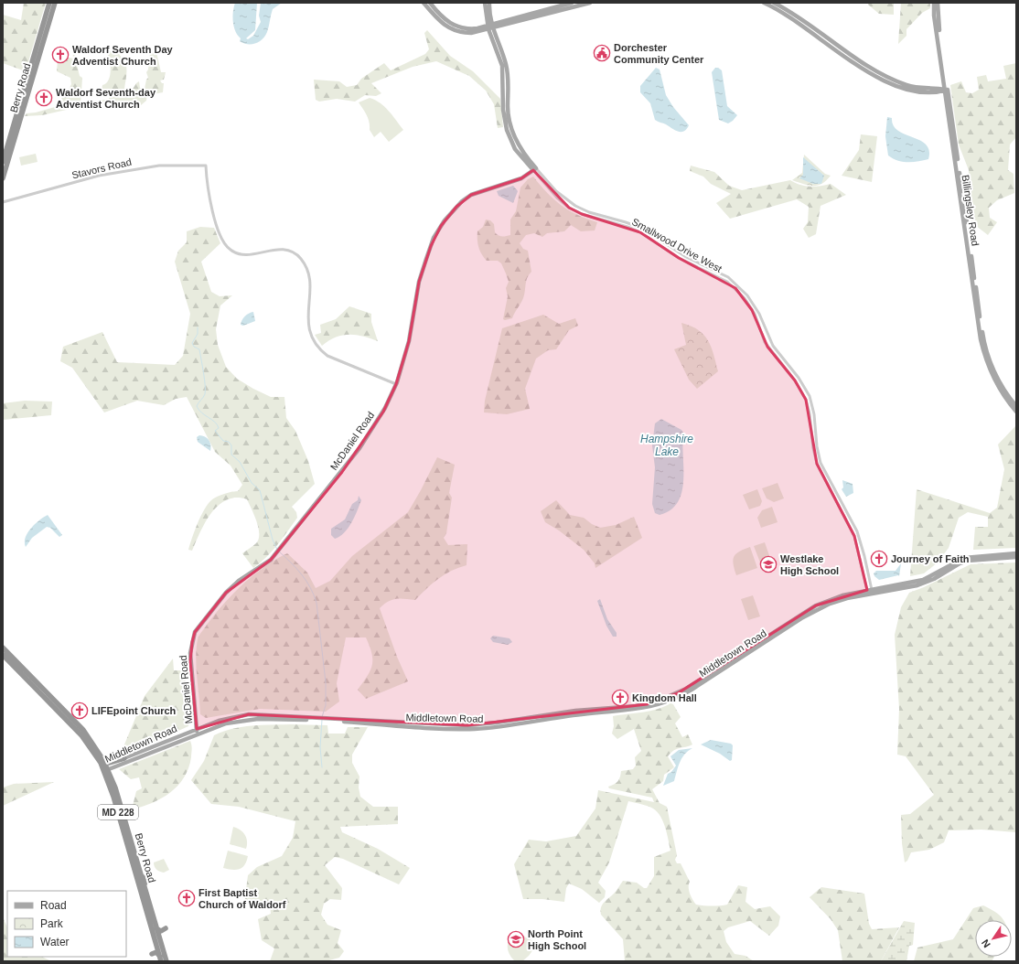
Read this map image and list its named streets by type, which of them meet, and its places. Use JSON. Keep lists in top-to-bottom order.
{
  "streets": {
    "highway": ["Berry Road", "MD 228"],
    "main road": [
      "Billingsley Road",
      "Smallwood Drive West",
      "McDaniel Road",
      "Middletown Road"
    ],
    "street": ["Stavors Road"]
  },
  "crossings": [
    ["Berry Road", "Middletown Road"],
    ["Stavors Road", "McDaniel Road"],
    ["Smallwood Drive West", "McDaniel Road"],
    ["Smallwood Drive West", "Middletown Road"],
    ["McDaniel Road", "Middletown Road"]
  ],
  "water": ["Hampshire Lake"],
  "places": {
    "public building": ["Dorchester Community Center"],
    "church": [
      "Waldorf Seventh Day Adventist Church",
      "Waldorf Seventh-day Adventist Church",
      "Journey of Faith",
      "Kingdom Hall",
      "LIFEpoint Church",
      "First Baptist Church of Waldorf"
    ],
    "school or university": ["Westlake High School", "North Point High School"]
  },
  "legend": ["Road", "Park", "Water"],
  "north": "bottom left"
}
